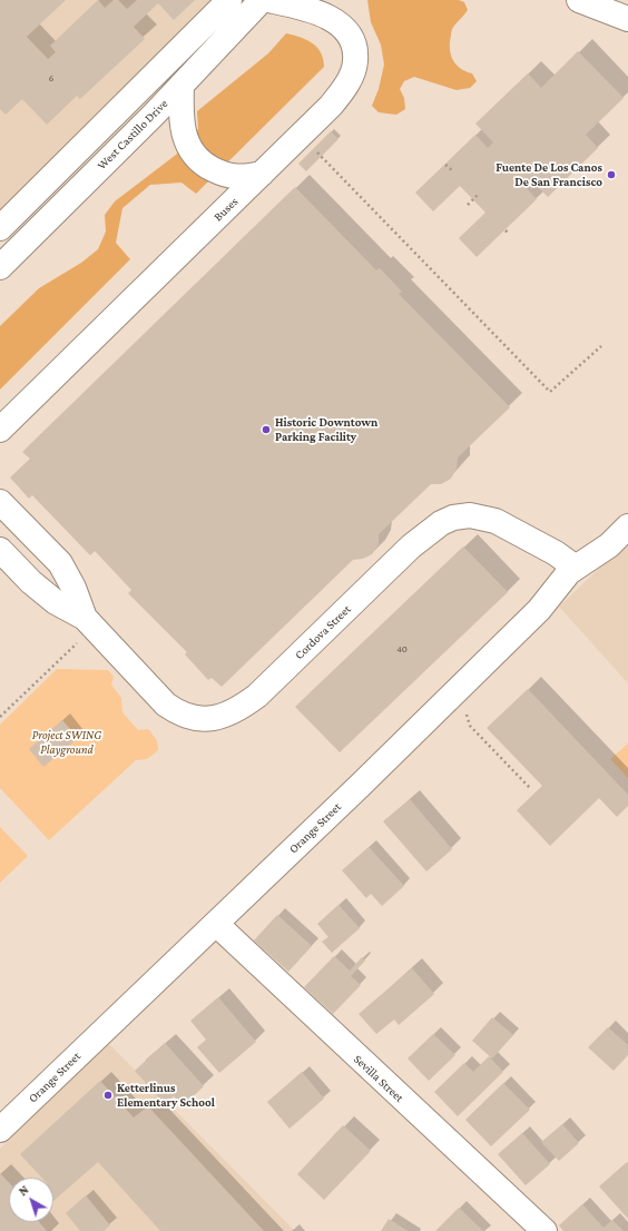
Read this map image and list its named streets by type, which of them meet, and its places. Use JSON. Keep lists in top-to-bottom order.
{
  "streets": {
    "street": [
      "West Castillo Drive",
      "Buses",
      "Cordova Street",
      "Orange Street",
      "Sevilla Street"
    ]
  },
  "crossings": [
    ["Cordova Street", "Orange Street"],
    ["Orange Street", "Sevilla Street"]
  ],
  "parks": ["Project SWING Playground"],
  "places": ["Fuente De Los Canos De San Francisco", "Historic Downtown Parking Facility", "Ketterlinus Elementary School"],
  "house_numbers": ["6", "40"],
  "north": "top left"
}
